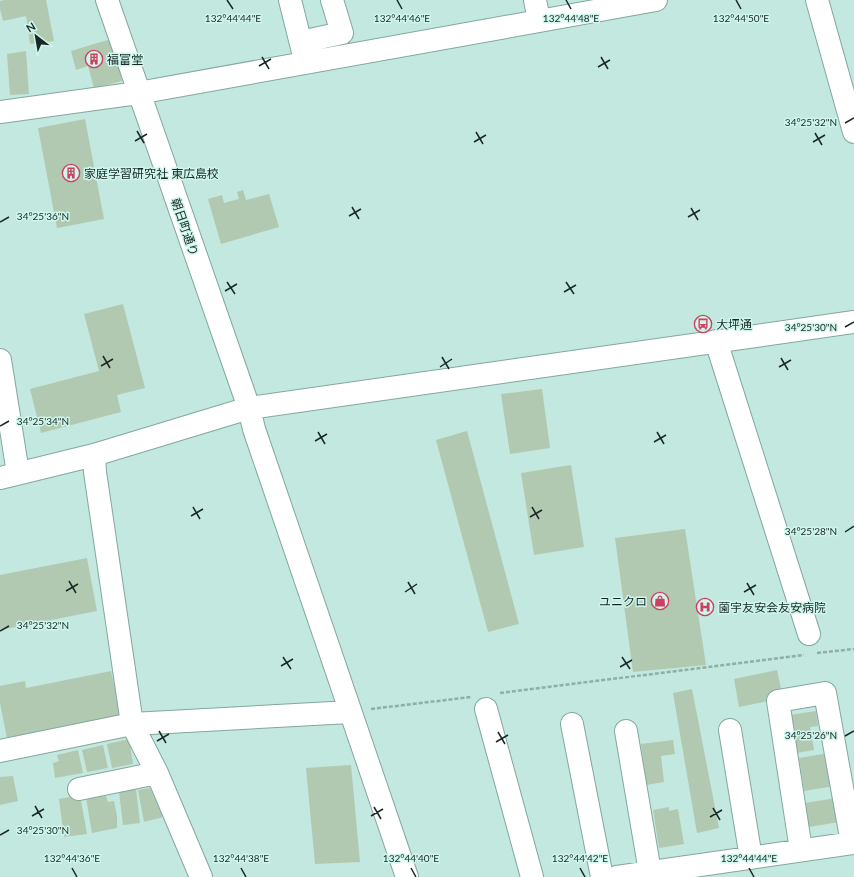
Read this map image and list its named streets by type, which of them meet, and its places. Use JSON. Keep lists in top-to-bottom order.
{
  "streets": {
    "street": ["朝日町通り"]
  },
  "places": {
    "building": ["福富堂", "家庭学習研究社 東広島校"],
    "bus stop": ["大坪通"],
    "shop": ["ユニクロ"],
    "hospital": ["薗宇友安会友安病院"]
  },
  "north": "top left",
  "coordinates": [
    "132°44'44\"E",
    "132°44'46\"E",
    "132°44'48\"E",
    "132°44'50\"E",
    "34°25'32\"N",
    "34°25'36\"N",
    "34°25'30\"N",
    "34°25'34\"N",
    "34°25'28\"N",
    "34°25'26\"N",
    "132°44'36\"E",
    "132°44'38\"E",
    "132°44'40\"E",
    "132°44'42\"E"
  ]
}
